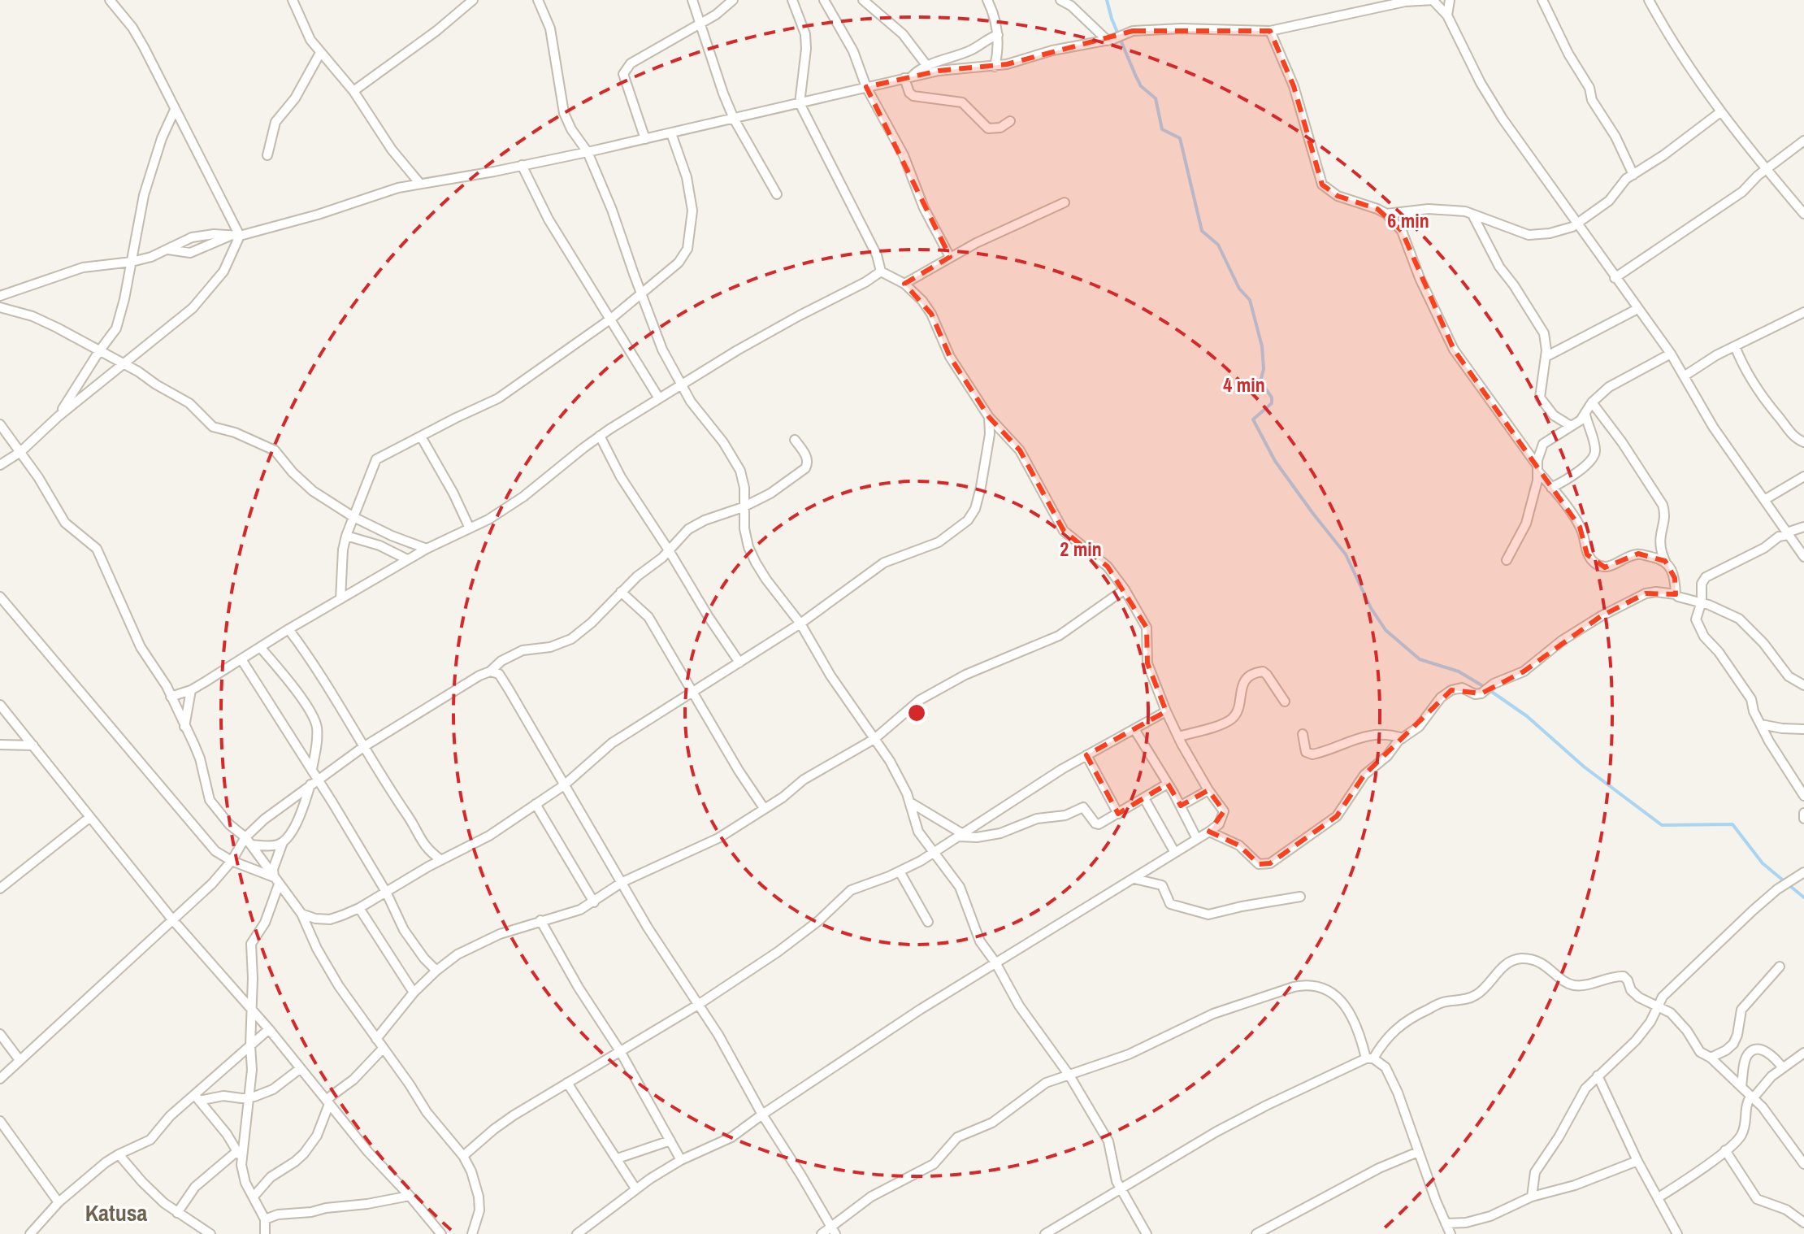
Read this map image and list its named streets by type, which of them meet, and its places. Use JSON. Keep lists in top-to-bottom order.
{
  "districts": ["Katusa"],
  "rings": ["6 min", "4 min", "2 min"]
}
